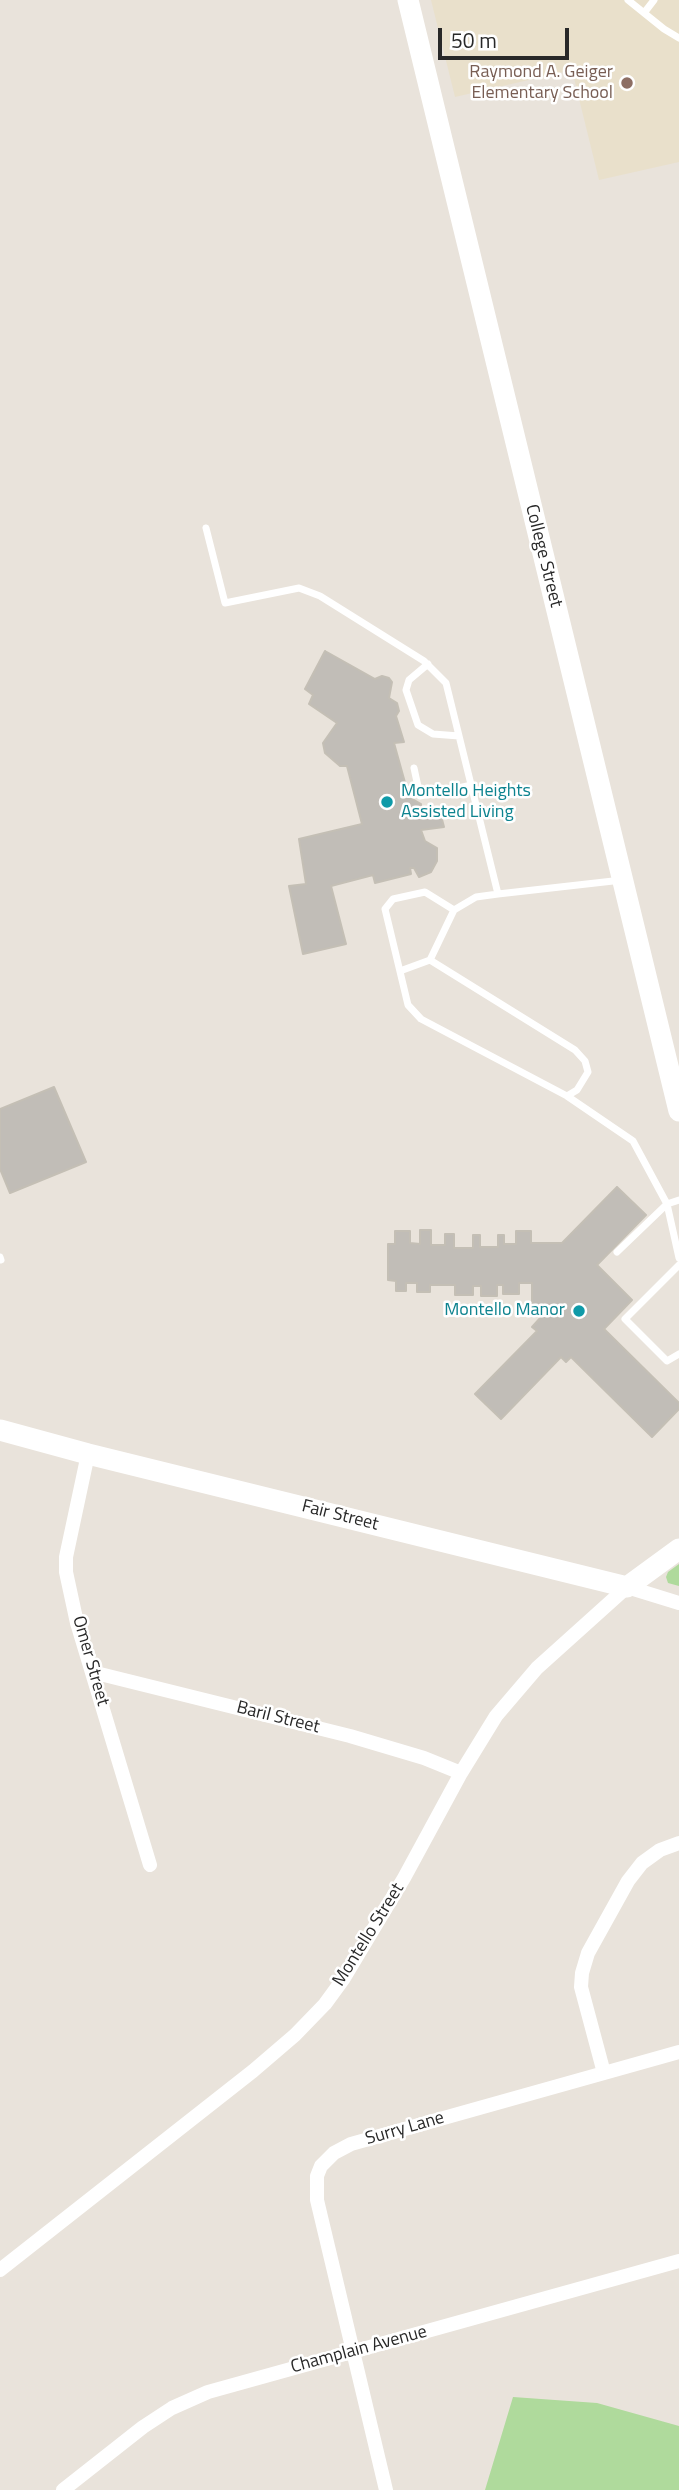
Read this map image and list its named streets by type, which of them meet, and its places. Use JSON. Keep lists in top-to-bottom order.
{
  "streets": {
    "street": [
      "College Street",
      "Fair Street",
      "Omer Street",
      "Baril Street",
      "Montello Street",
      "Surry Lane",
      "Champlain Avenue"
    ]
  },
  "crossings": [
    ["Fair Street", "Omer Street"],
    ["Fair Street", "Montello Street"],
    ["Omer Street", "Baril Street"],
    ["Baril Street", "Montello Street"],
    ["Surry Lane", "Champlain Avenue"]
  ],
  "places": ["Raymond A. Geiger Elementary School", "Montello Heights Assisted Living", "Montello Manor"],
  "scale_bar": "50 m"
}
